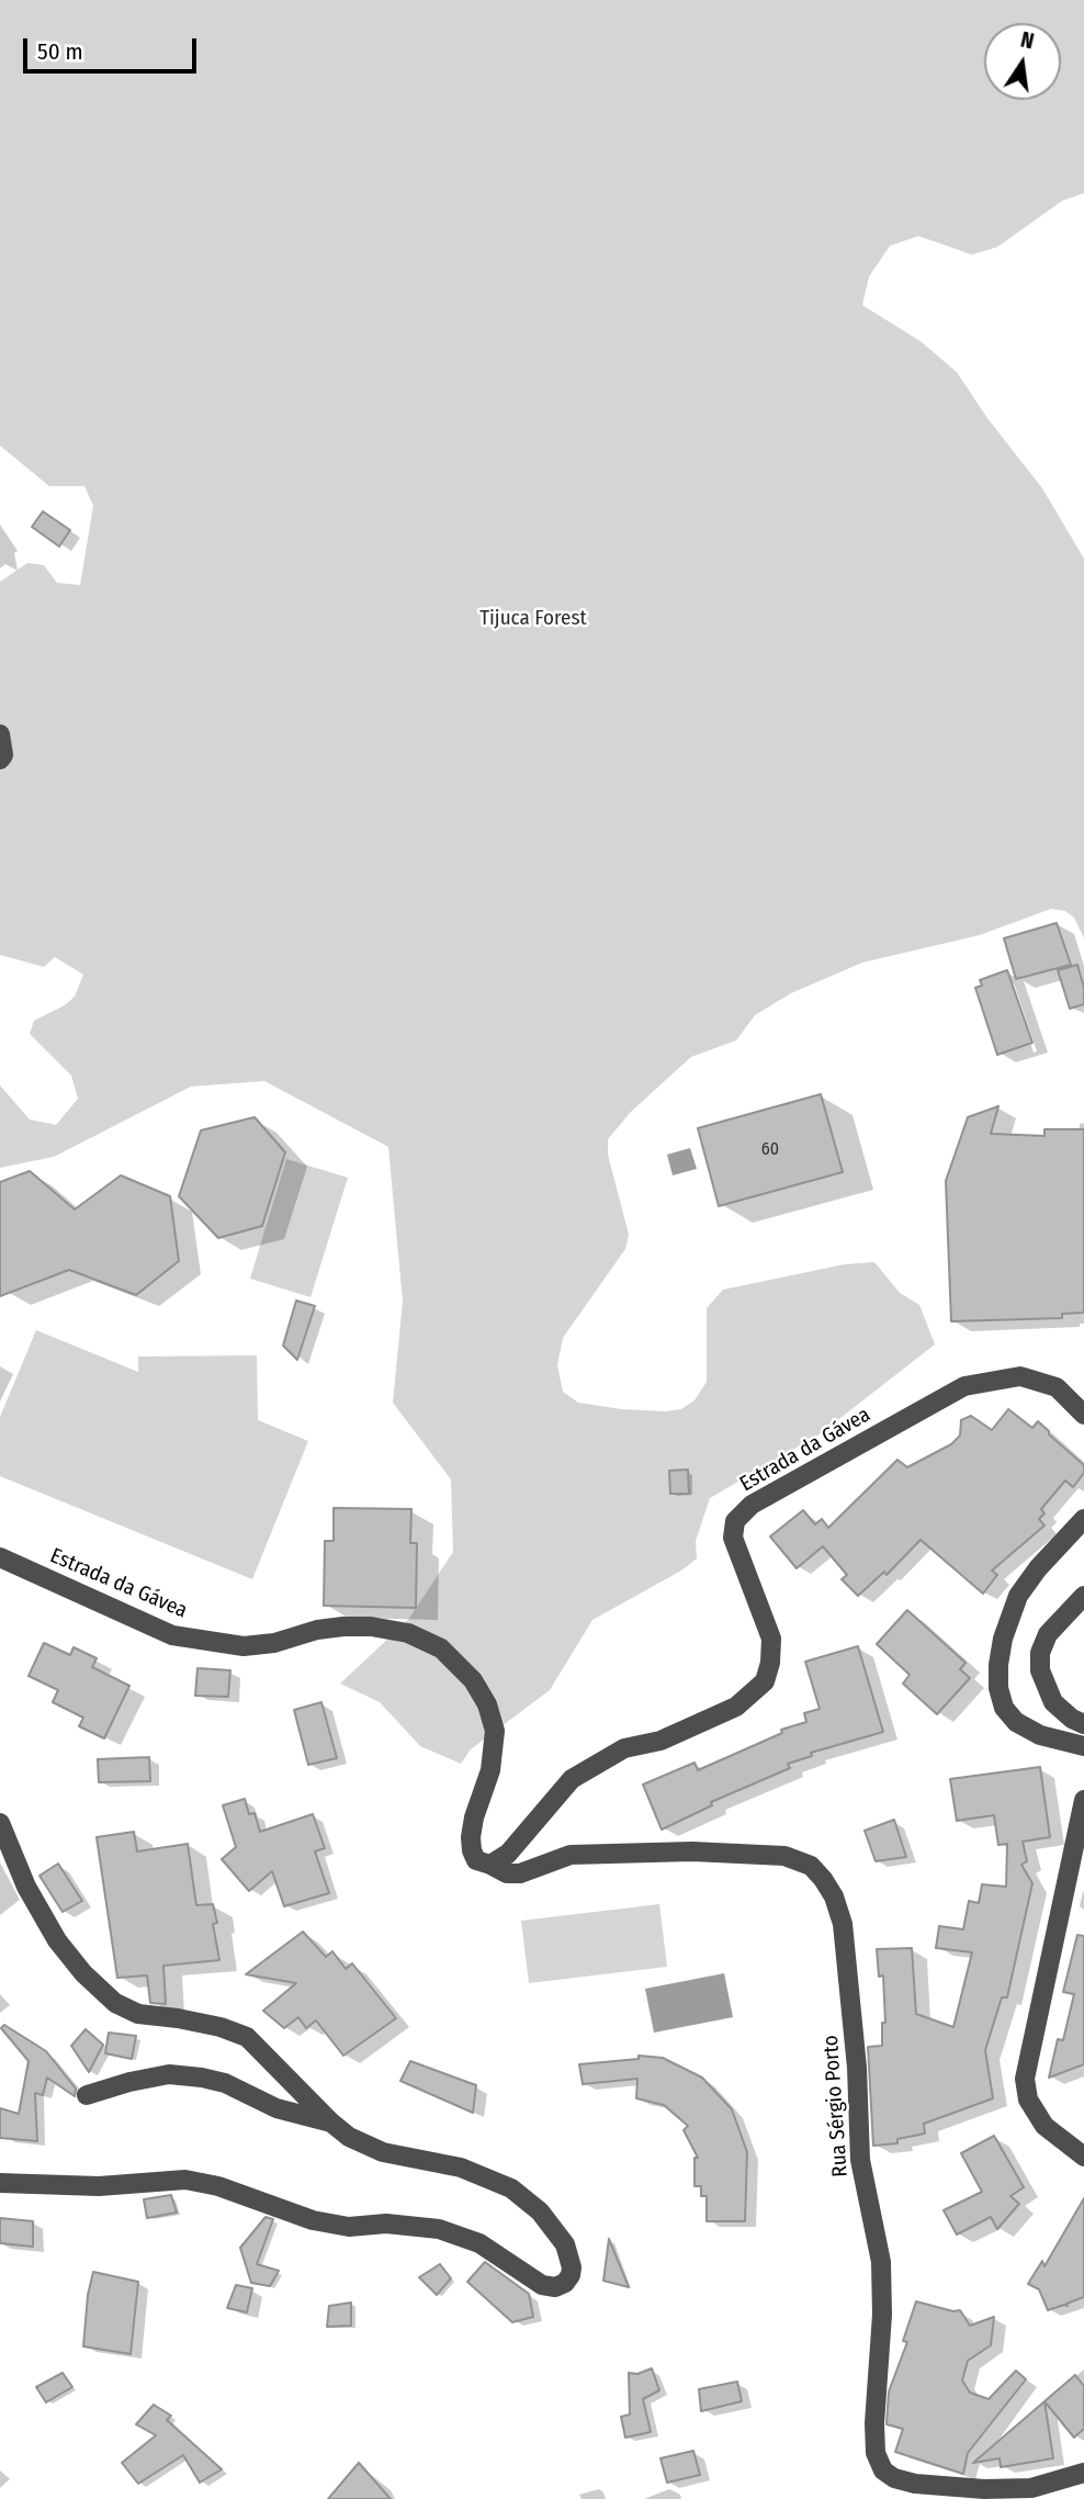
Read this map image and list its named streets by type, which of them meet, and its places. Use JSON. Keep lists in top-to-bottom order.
{
  "streets": {
    "street": ["Estrada da Gávea", "Rua Sérgio Porto"]
  },
  "crossings": [
    ["Estrada da Gávea", "Rua Sérgio Porto"]
  ],
  "parks": ["Tijuca Forest"],
  "house_numbers": ["60"],
  "scale_bar": "50 m",
  "north": "top"
}
